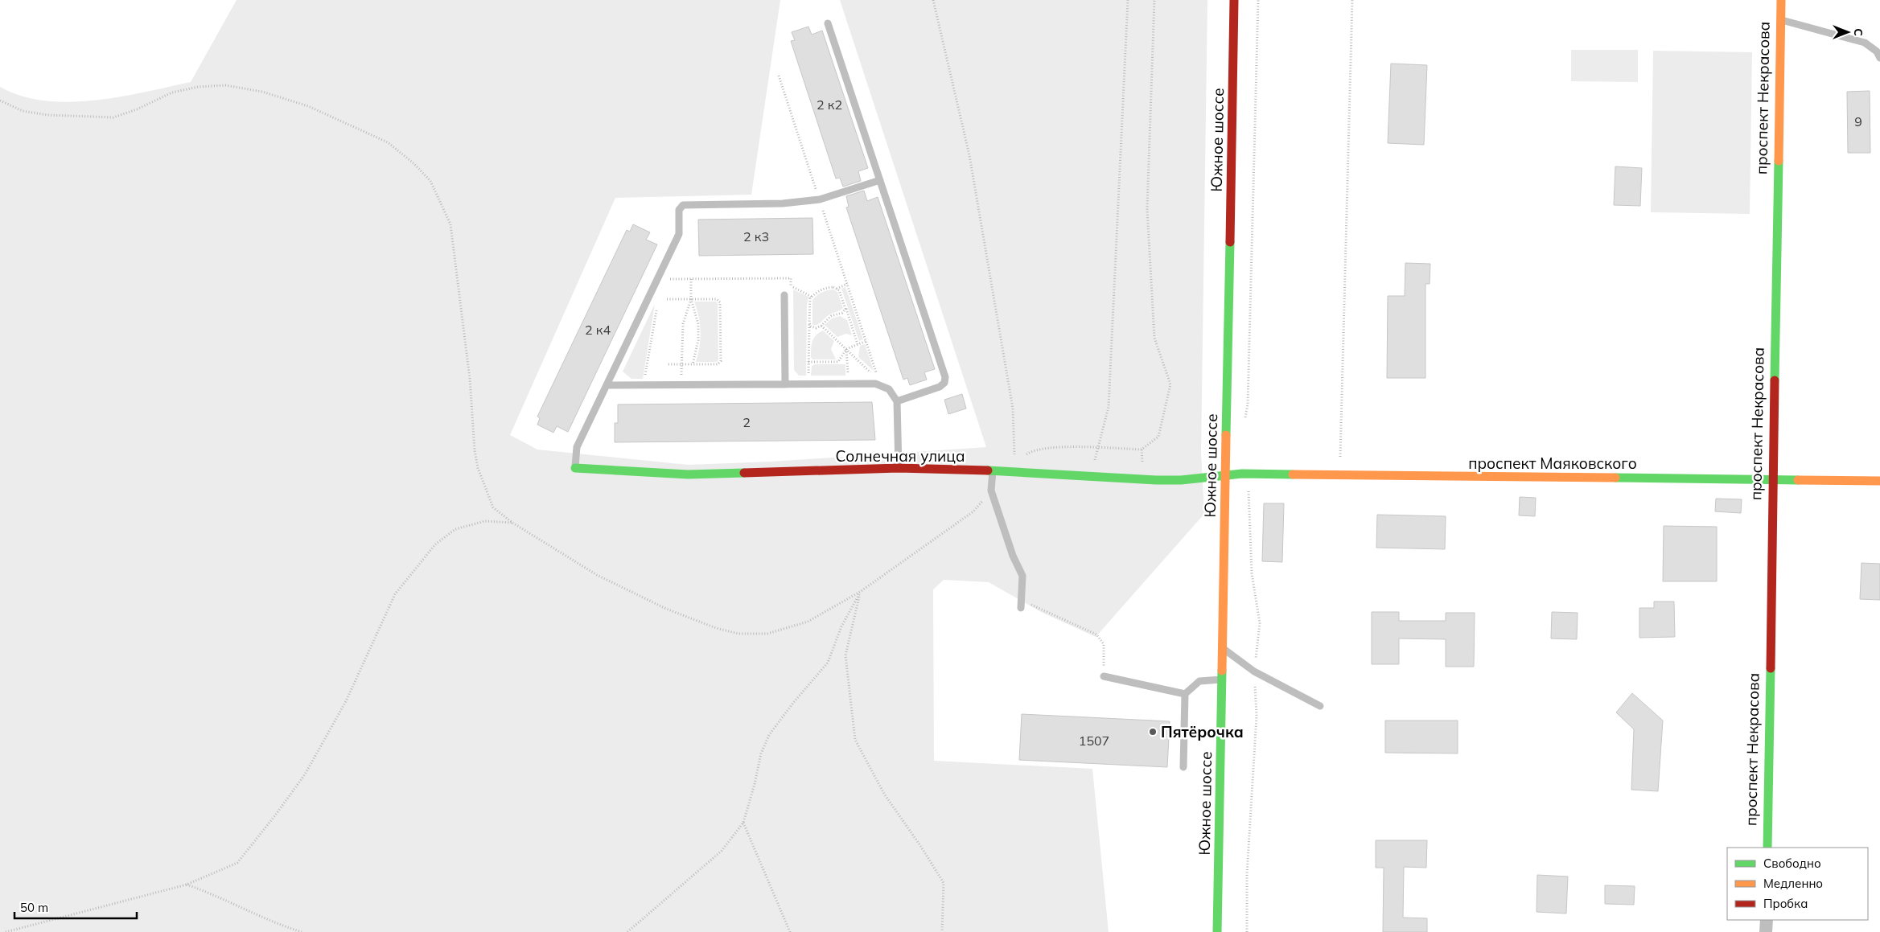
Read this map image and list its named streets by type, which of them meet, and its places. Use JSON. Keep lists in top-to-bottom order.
{
  "streets": {
    "street": [
      "проспект Некрасова",
      "Южное шоссе",
      "Солнечная улица",
      "проспект Маяковского"
    ]
  },
  "crossings": [
    ["проспект Некрасова", "проспект Маяковского"],
    ["Южное шоссе", "Солнечная улица"],
    ["Южное шоссе", "проспект Маяковского"],
    ["Солнечная улица", "проспект Маяковского"]
  ],
  "places": ["Пятёрочка"],
  "house_numbers": [
    "2 к2",
    "9",
    "2 к3",
    "2 к4",
    "2",
    "1507"
  ],
  "legend": ["Свободно", "Медленно", "Пробка"],
  "scale_bar": "50 m",
  "north": "right"
}
